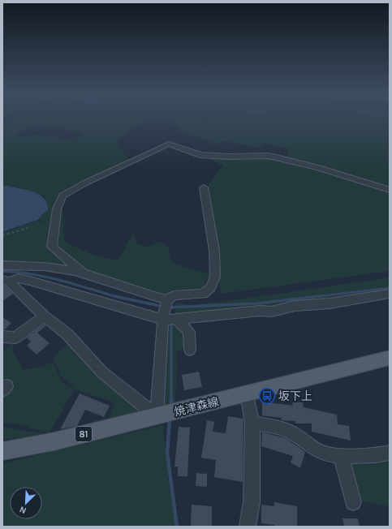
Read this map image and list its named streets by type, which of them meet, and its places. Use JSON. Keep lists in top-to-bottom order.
{
  "streets": {
    "main road": ["焼津森線", "81"]
  },
  "places": {
    "bus stop": ["坂下上"]
  },
  "north": "bottom left"
}
